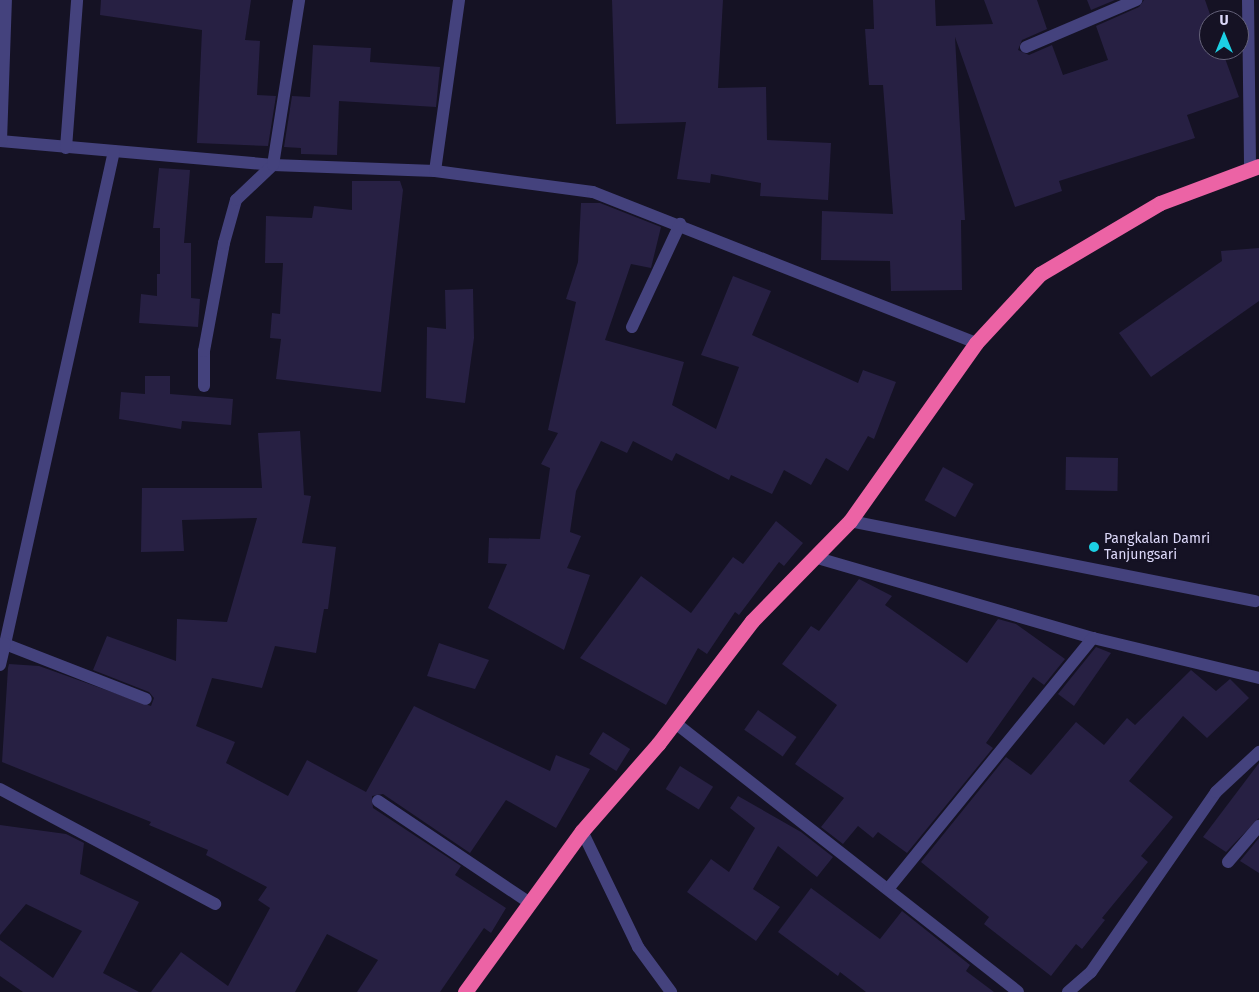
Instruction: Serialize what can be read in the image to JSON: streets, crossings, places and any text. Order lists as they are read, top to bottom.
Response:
{
  "places": ["Pangkalan Damri Tanjungsari"],
  "north": "top"
}
